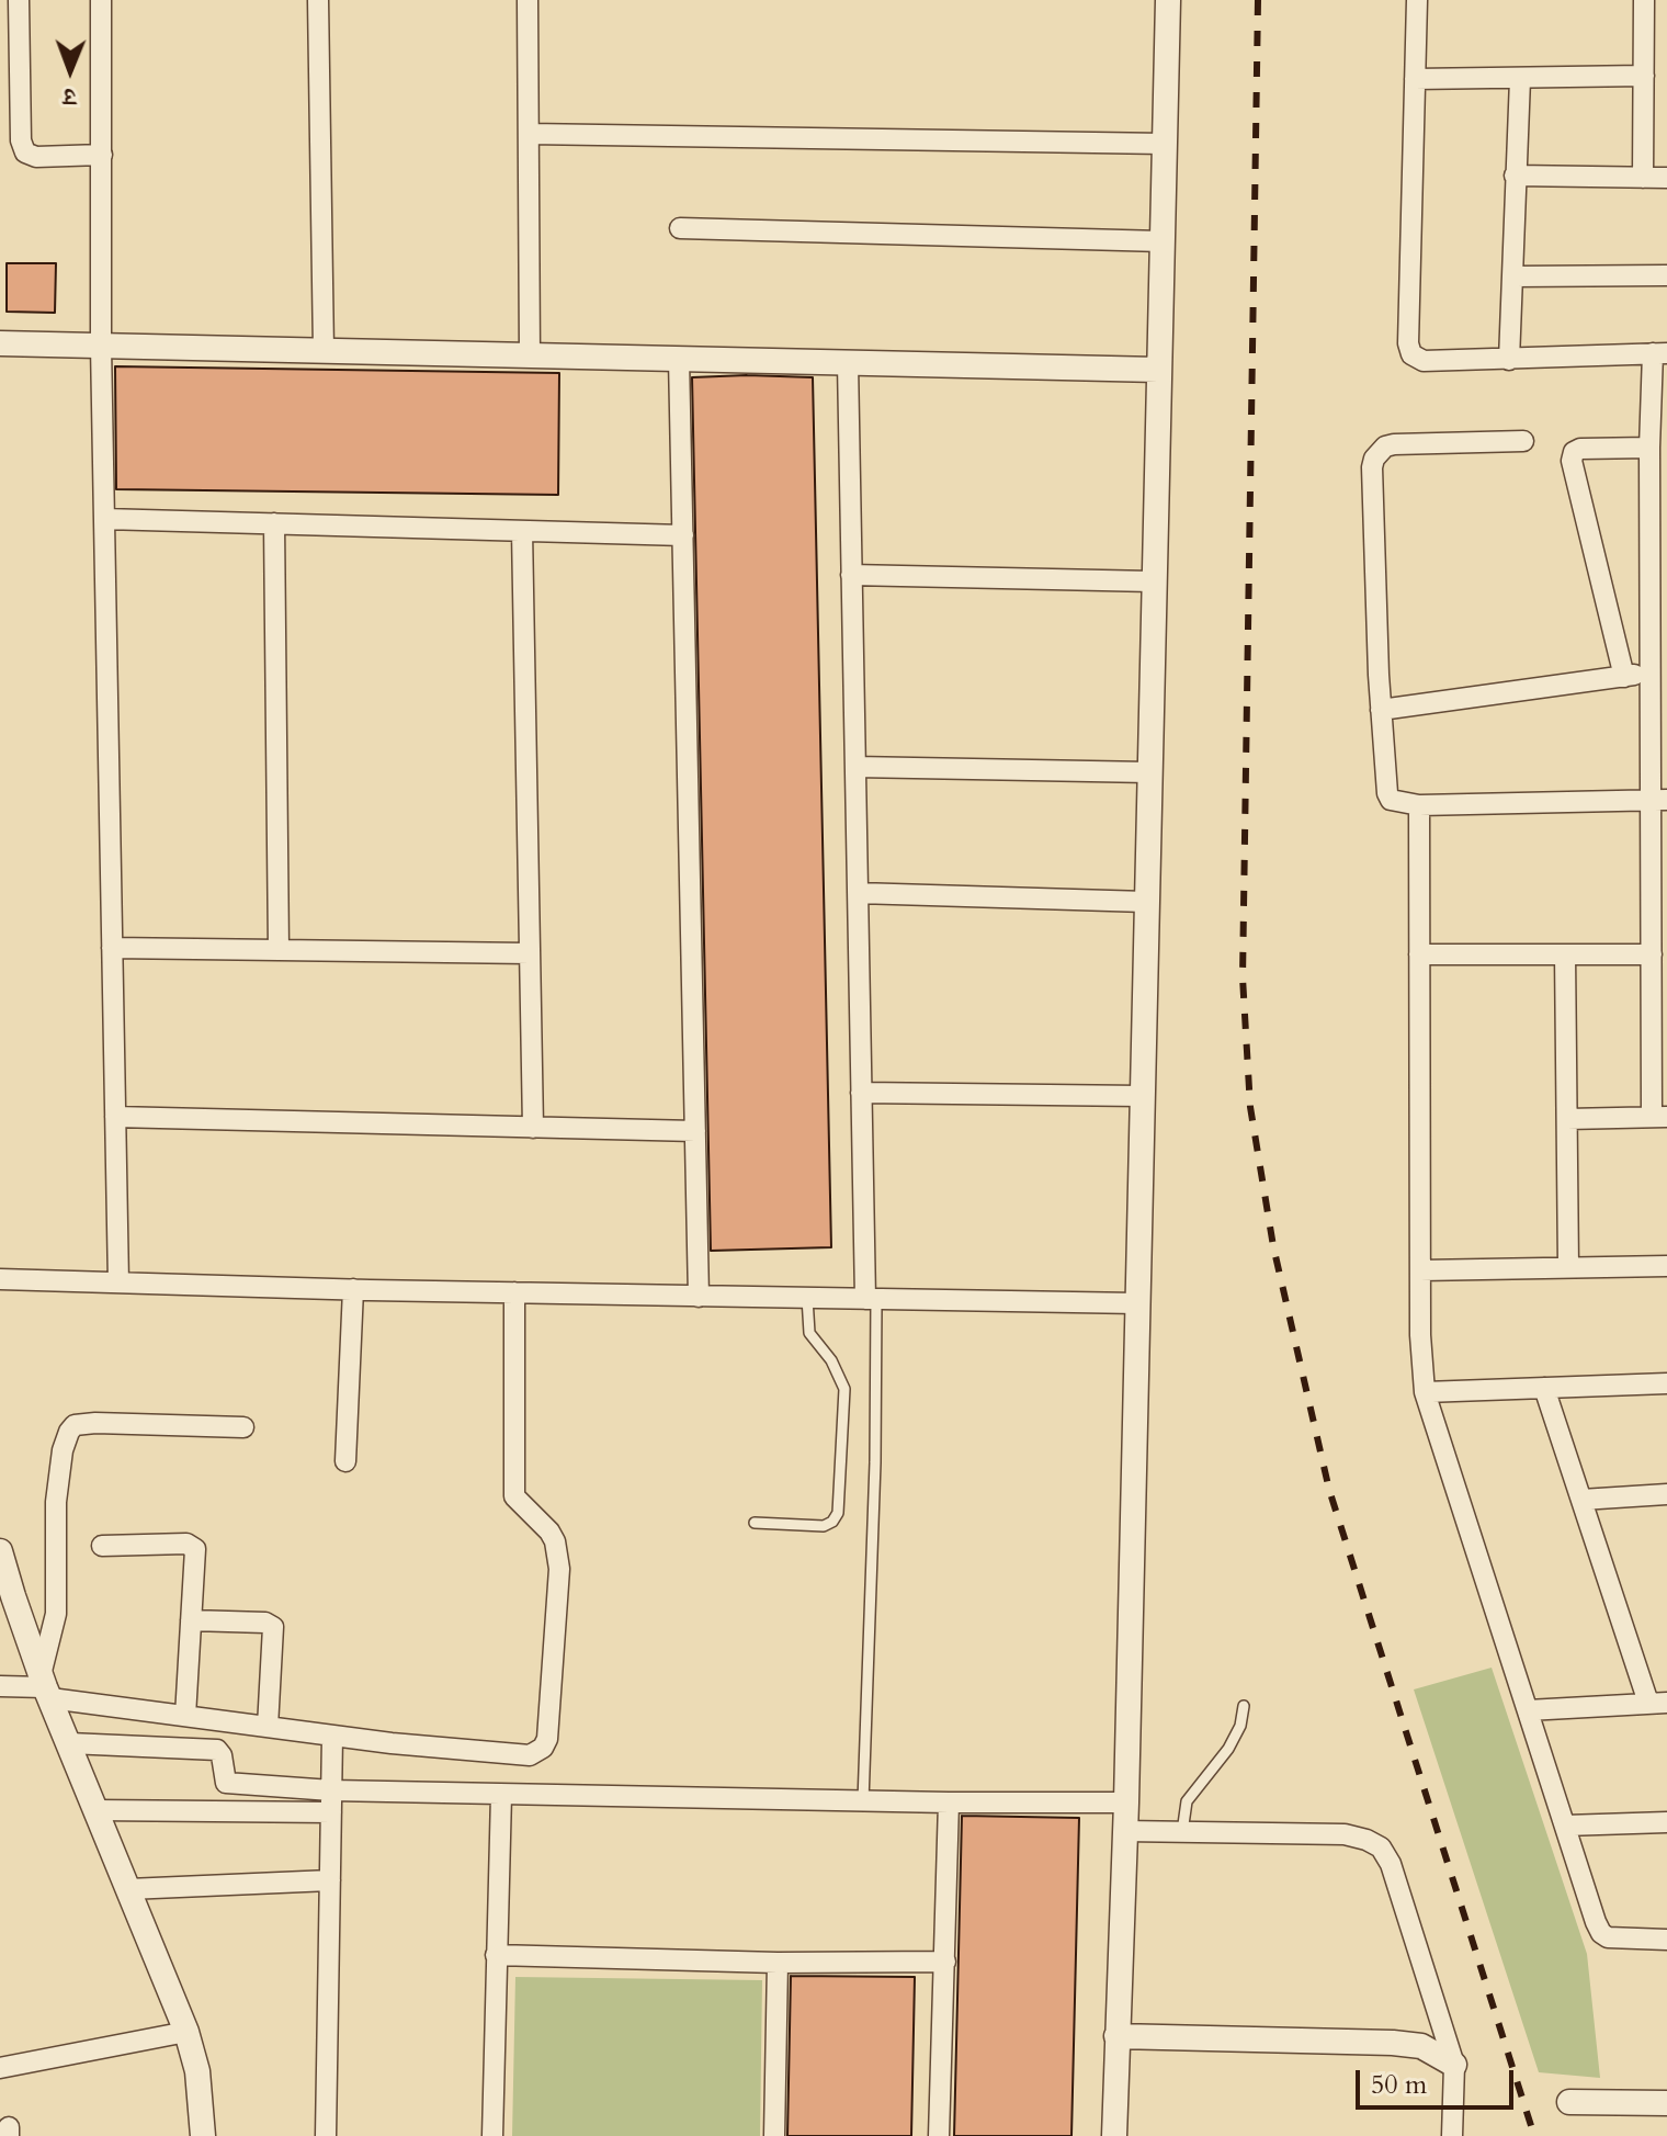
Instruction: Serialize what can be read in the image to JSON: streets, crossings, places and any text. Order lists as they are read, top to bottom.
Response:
{
  "scale_bar": "50 m",
  "north": "bottom"
}
